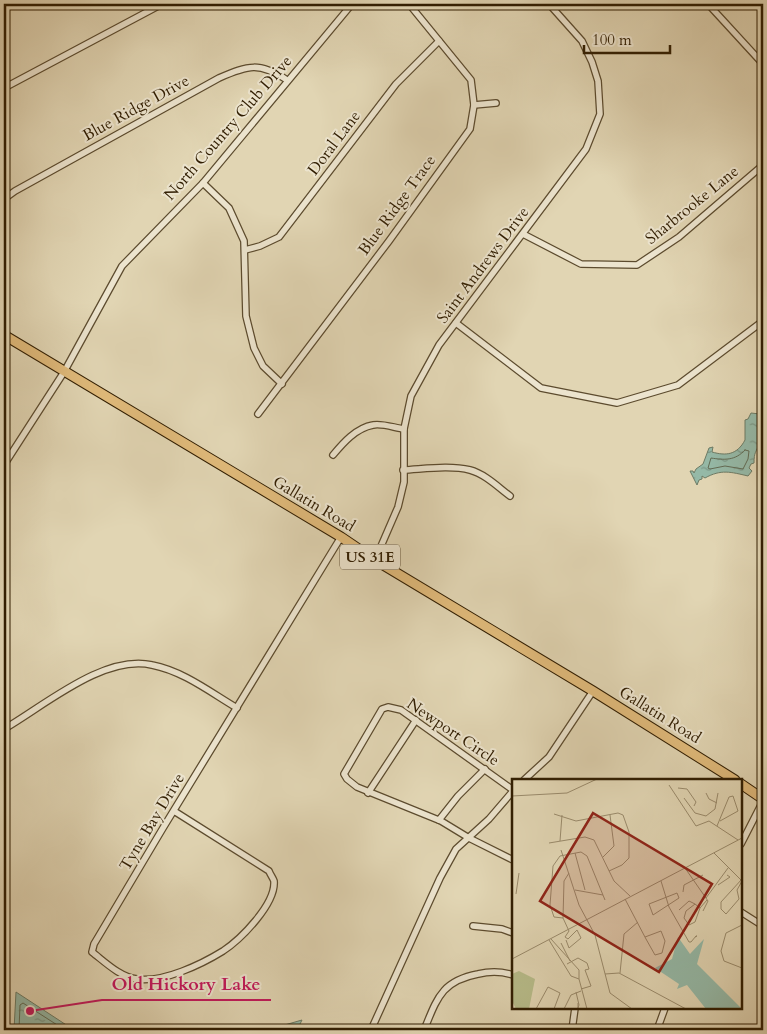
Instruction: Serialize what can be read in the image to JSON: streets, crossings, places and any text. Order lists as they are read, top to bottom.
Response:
{
  "streets": {
    "main road": ["Gallatin Road", "US 31E"],
    "street": [
      "Blue Ridge Drive",
      "North Country Club Drive",
      "Doral Lane",
      "Blue Ridge Trace",
      "Sharbrooke Lane",
      "Saint Andrews Drive",
      "Newport Circle",
      "Tyne Bay Drive"
    ]
  },
  "crossings": [
    ["Blue Ridge Drive", "North Country Club Drive"],
    ["North Country Club Drive", "Gallatin Road"],
    ["Doral Lane", "Blue Ridge Trace"],
    ["Sharbrooke Lane", "Saint Andrews Drive"],
    ["Saint Andrews Drive", "Gallatin Road"],
    ["Gallatin Road", "Tyne Bay Drive"]
  ],
  "places": ["Old Hickory Lake"],
  "scale_bar": "100 m"
}
